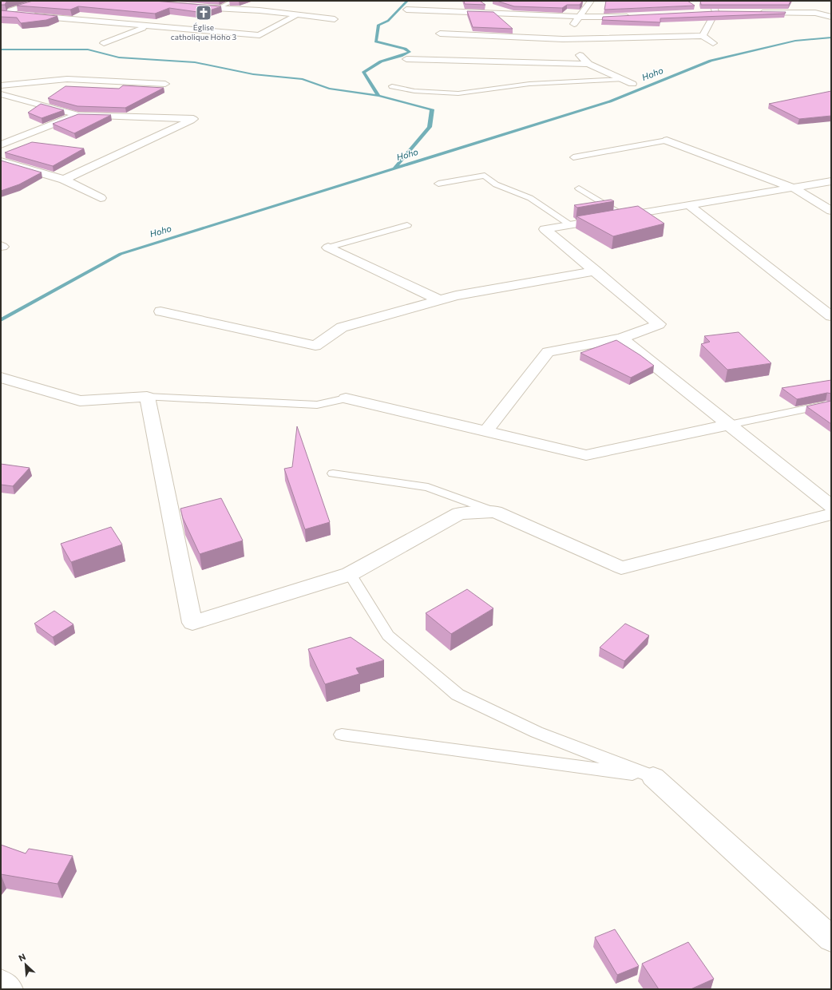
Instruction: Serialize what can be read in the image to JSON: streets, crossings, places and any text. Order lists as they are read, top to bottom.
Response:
{
  "water": ["Hoho"],
  "places": {
    "church": ["Église catholique Hoho 3"]
  },
  "north": "top left"
}
